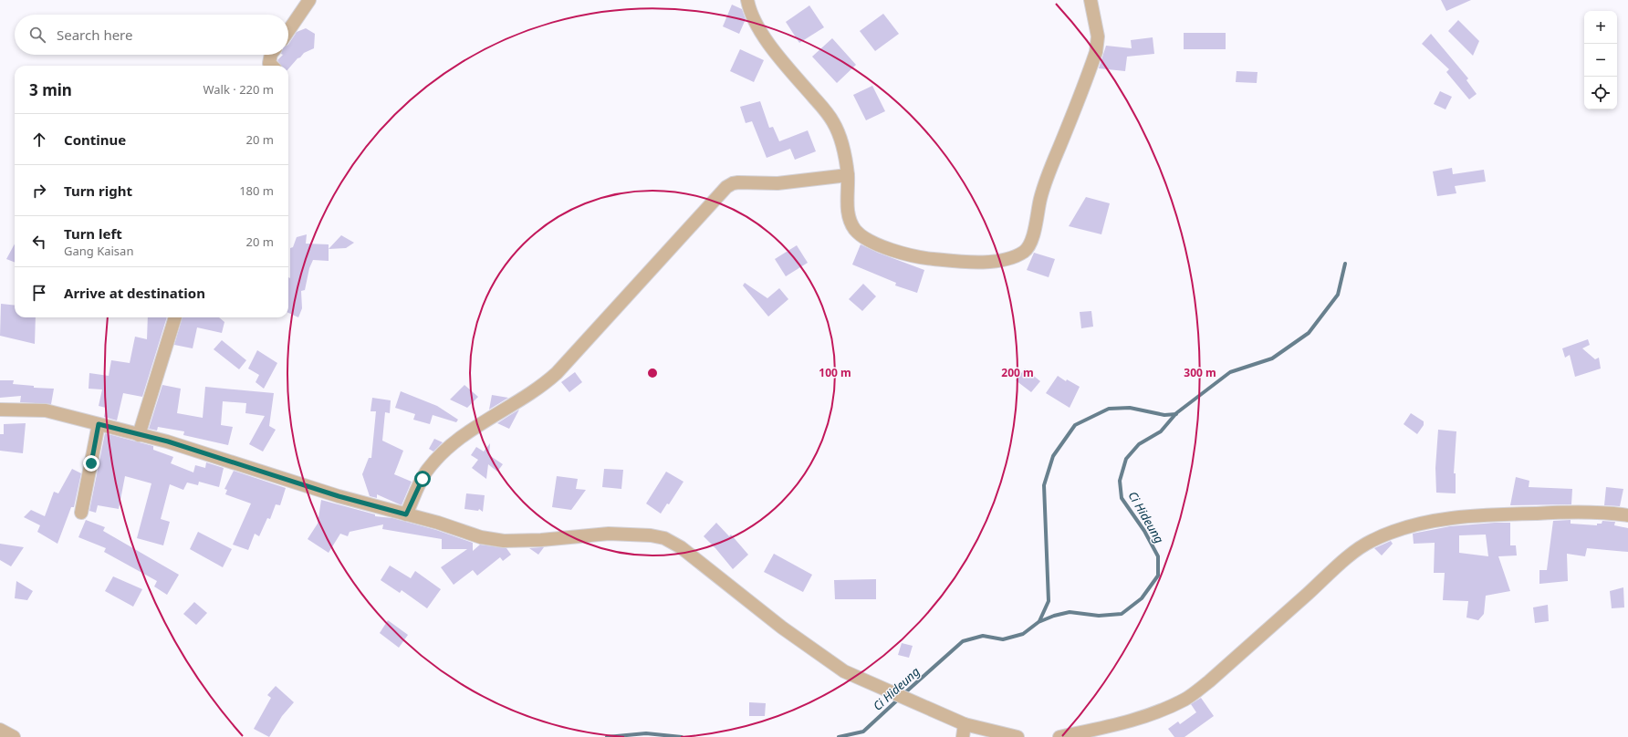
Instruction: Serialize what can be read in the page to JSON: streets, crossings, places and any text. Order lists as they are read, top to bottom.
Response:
{
  "water": ["Ci Hideung"],
  "page": {
    "map_buttons": ["+", "−"],
    "search": "Search here",
    "heading": ["3 min", "Walk · 220 m"],
    "list": [
      ["Continue", "20 m"],
      ["Turn right", "180 m"],
      ["Turn left", "Gang Kaisan", "20 m"],
      "Arrive at destination"
    ]
  },
  "rings": ["100 m", "200 m", "300 m"]
}
